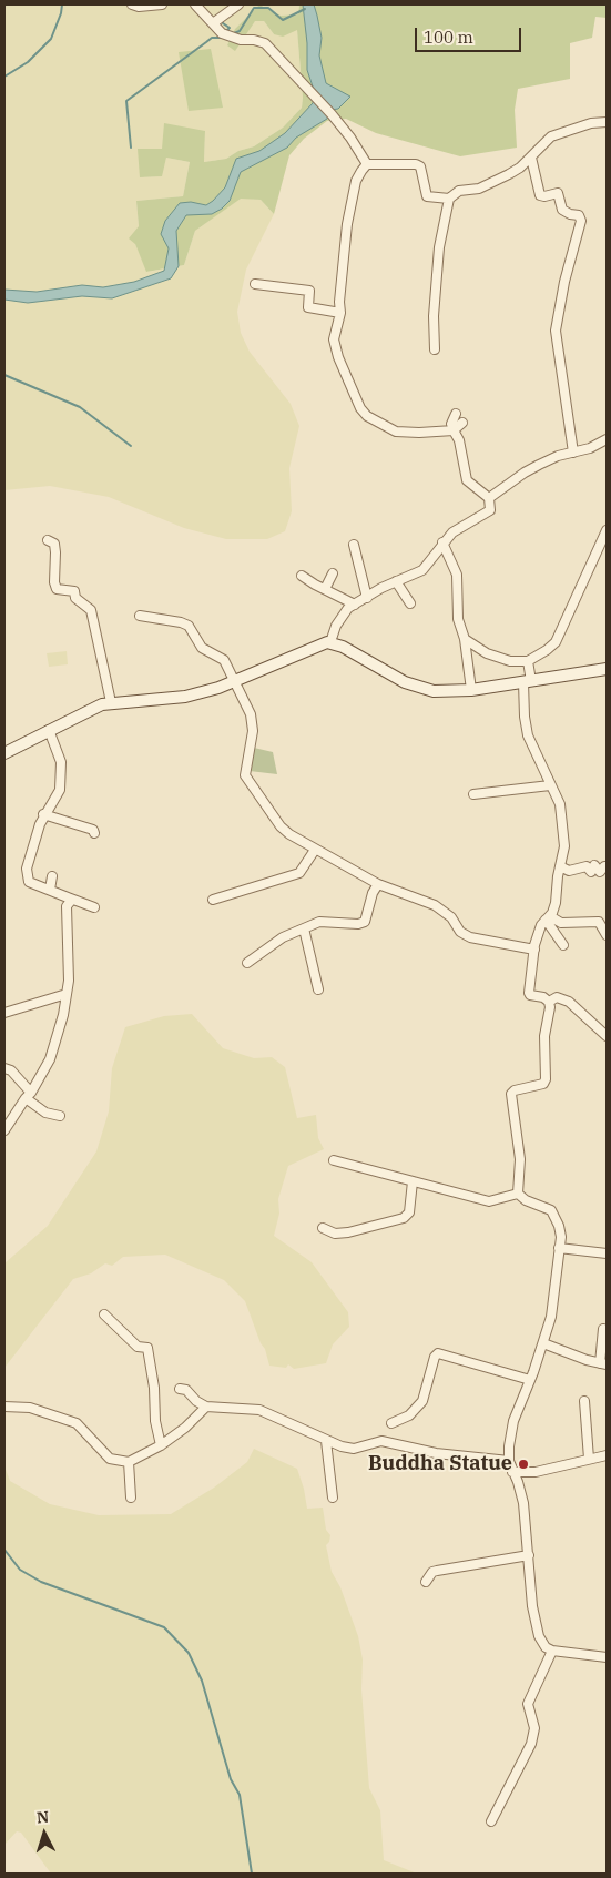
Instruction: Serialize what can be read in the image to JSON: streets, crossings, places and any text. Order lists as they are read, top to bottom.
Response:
{
  "places": ["Buddha Statue"],
  "scale_bar": "100 m",
  "north": "top"
}
